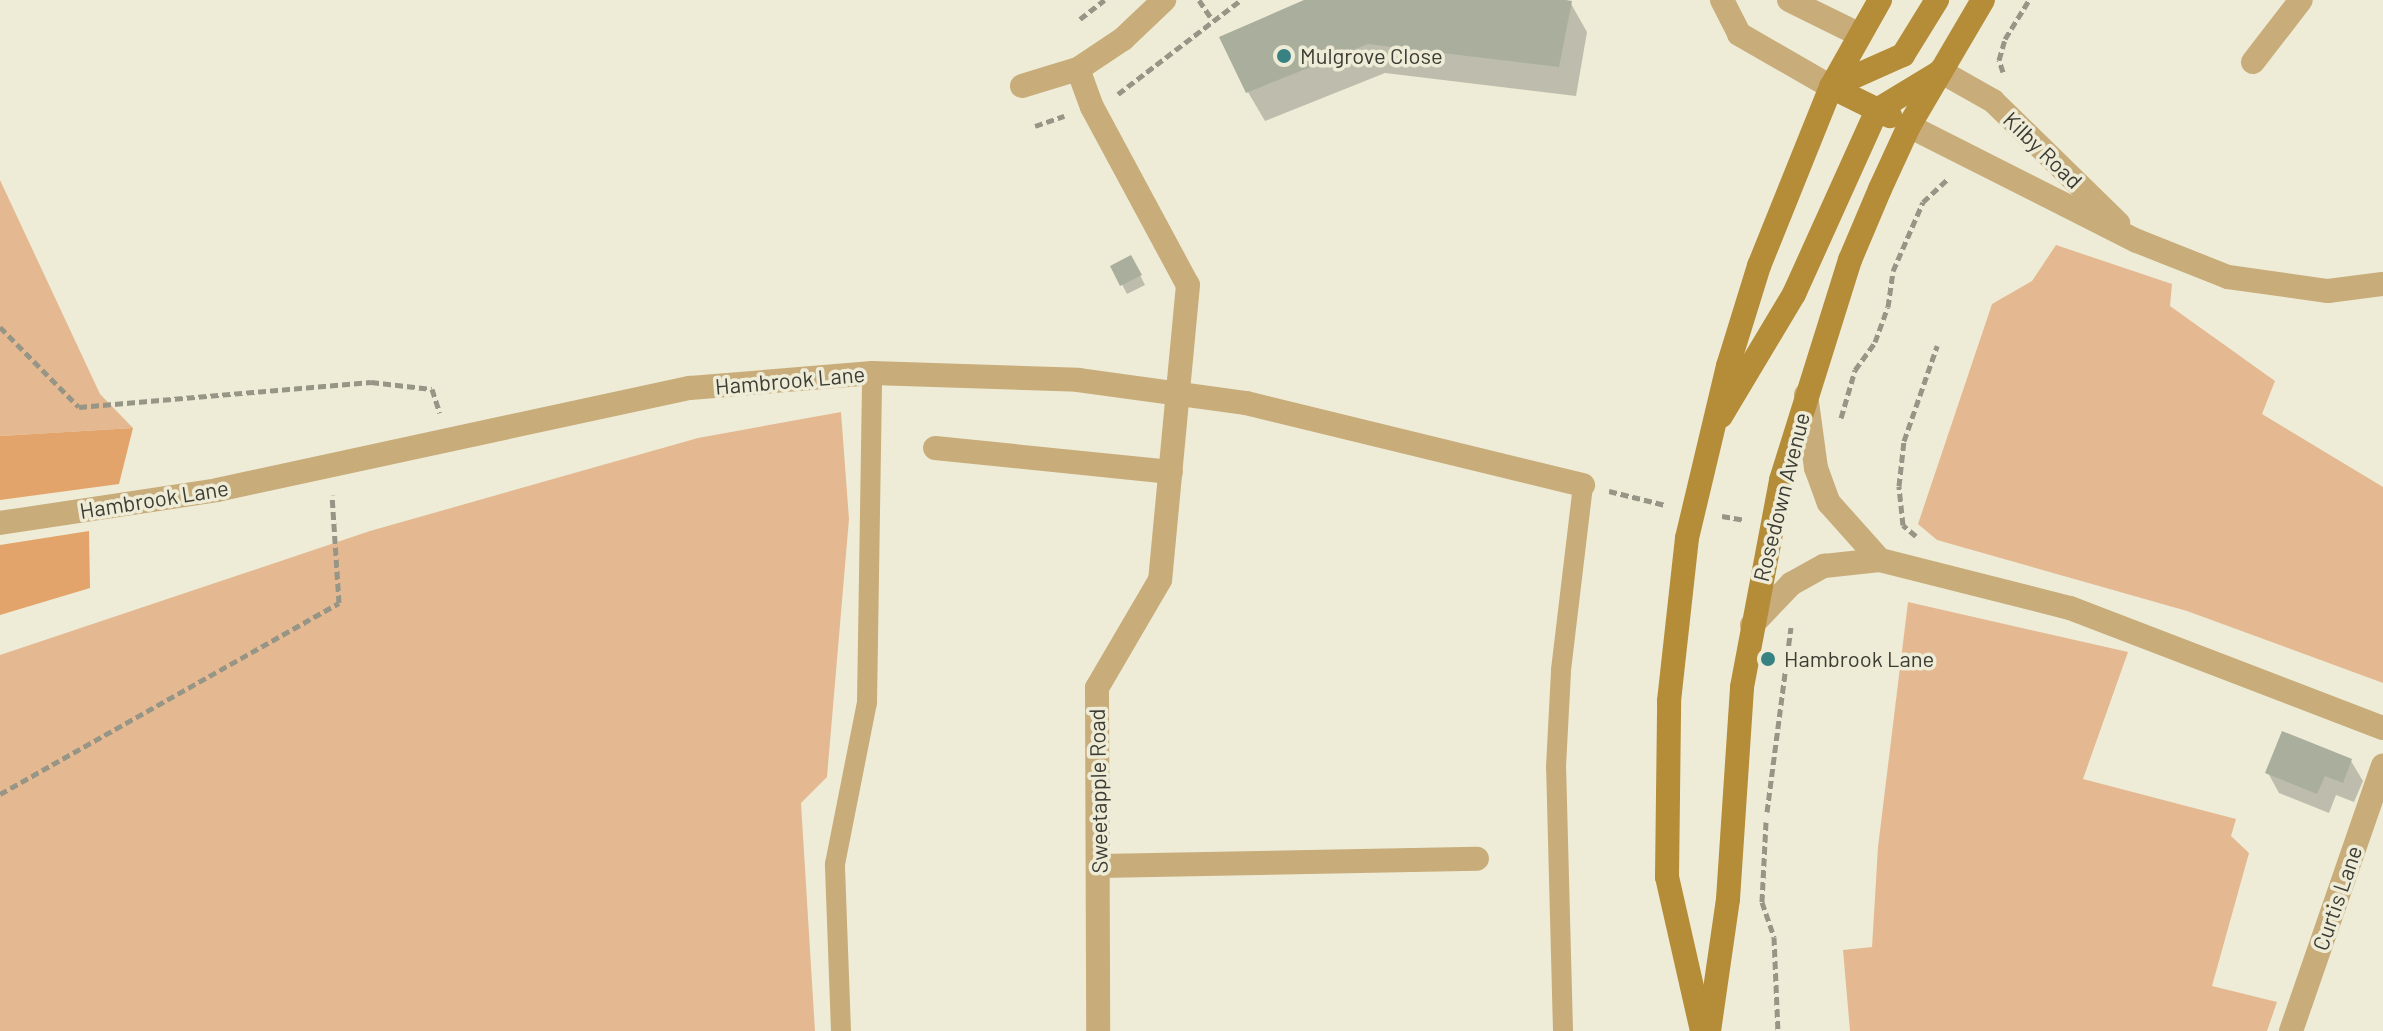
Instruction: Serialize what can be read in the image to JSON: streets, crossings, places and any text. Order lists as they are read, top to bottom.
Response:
{
  "streets": {
    "street": [
      "Kilby Road",
      "Hambrook Lane",
      "Rosedown Avenue",
      "Sweetapple Road",
      "Curtis Lane"
    ]
  },
  "crossings": [
    ["Kilby Road", "Rosedown Avenue"],
    ["Hambrook Lane", "Sweetapple Road"]
  ],
  "places": ["Mulgrove Close", "Hambrook Lane"]
}
